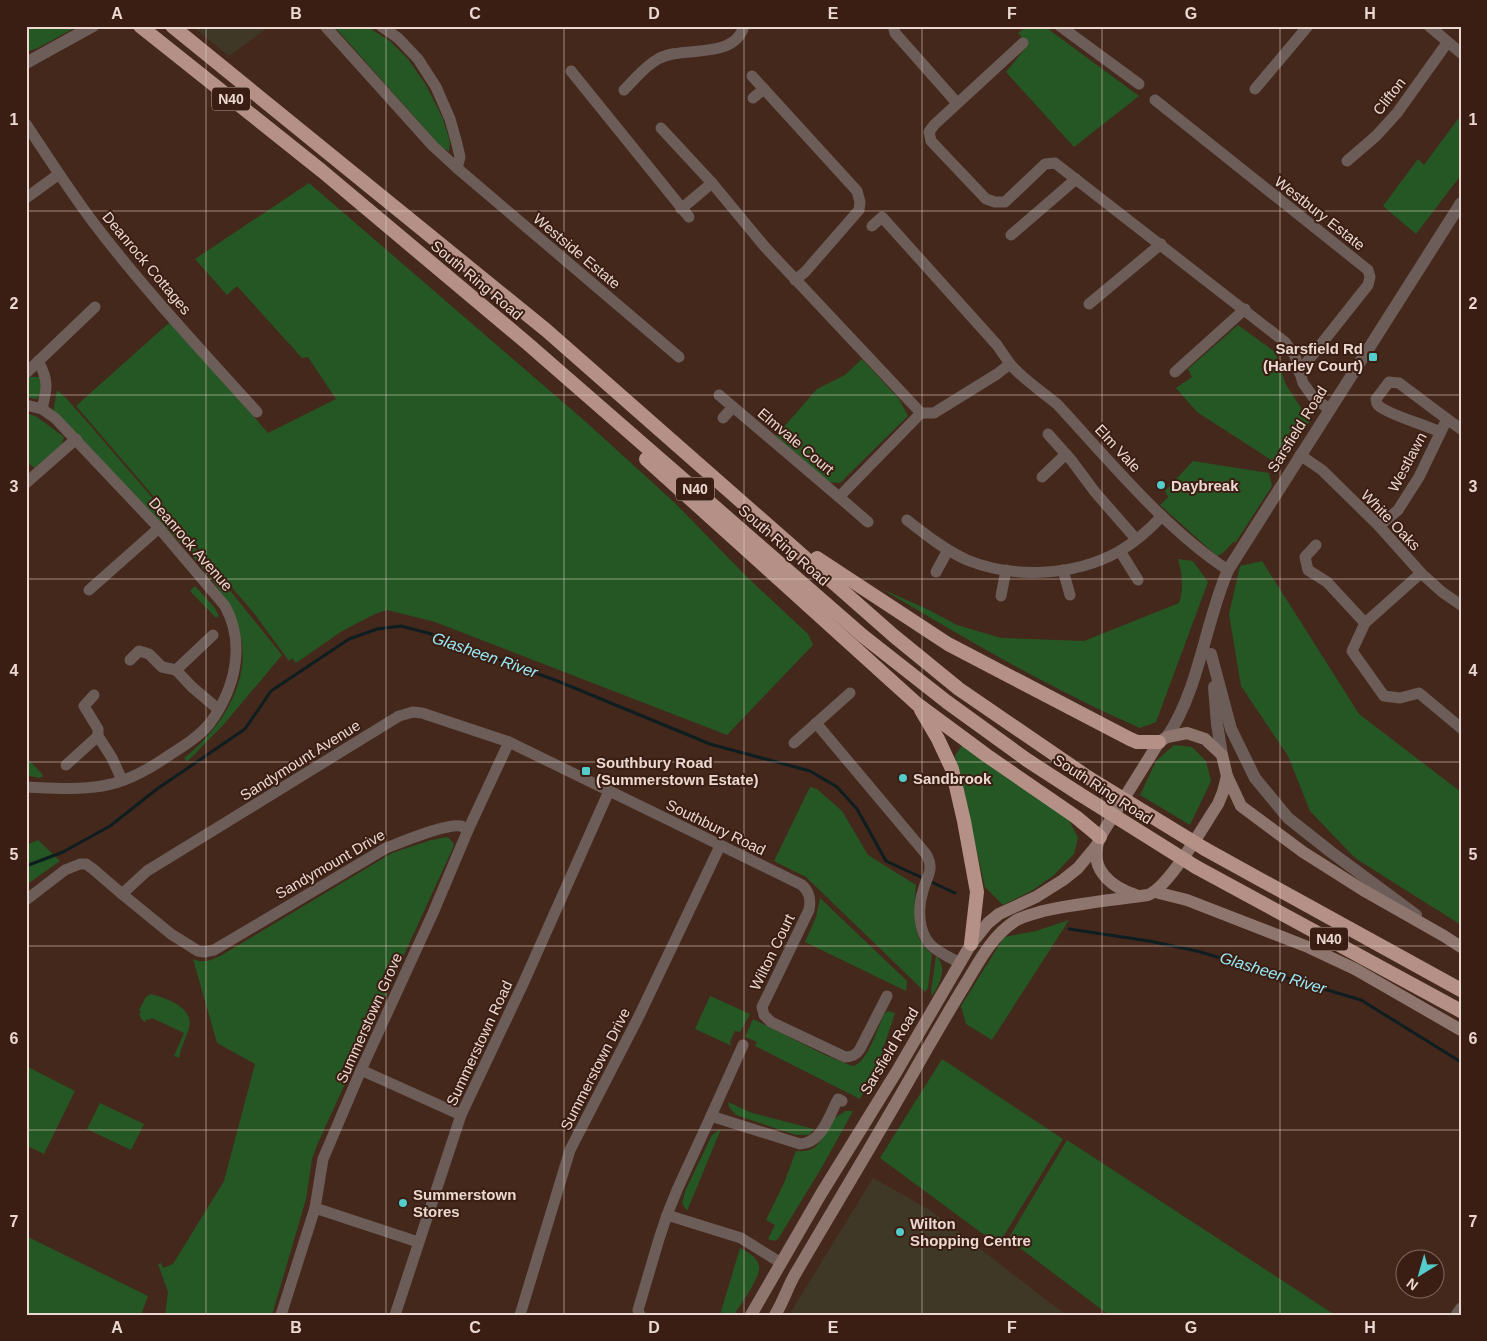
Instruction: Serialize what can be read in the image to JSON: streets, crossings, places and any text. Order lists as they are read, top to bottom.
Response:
{
  "streets": {
    "highway": ["N40", "South Ring Road"],
    "main road": ["Sarsfield Road"],
    "street": [
      "Clifton",
      "Westbury Estate",
      "Westside Estate",
      "Deanrock Cottages",
      "Elmvale Court",
      "Elm Vale",
      "Westlawn",
      "White Oaks",
      "Deanrock Avenue",
      "Sandymount Avenue",
      "Southbury Road",
      "Sandymount Drive",
      "Wilton Court",
      "Summerstown Grove",
      "Summerstown Road",
      "Summerstown Drive"
    ]
  },
  "crossings": [
    ["Sarsfield Road", "Elm Vale"],
    ["Sarsfield Road", "White Oaks"],
    ["Westlawn", "White Oaks"],
    ["Sandymount Avenue", "Southbury Road"],
    ["Sandymount Avenue", "Sandymount Drive"],
    ["Sandymount Avenue", "Summerstown Grove"],
    ["Southbury Road", "Wilton Court"],
    ["Southbury Road", "Summerstown Grove"],
    ["Southbury Road", "Summerstown Road"],
    ["Southbury Road", "Summerstown Drive"],
    ["Sandymount Drive", "Summerstown Grove"]
  ],
  "water": ["Glasheen River"],
  "places": {
    "transit": ["Sarsfield Rd (Harley Court)", "Southbury Road (Summerstown Estate)"],
    "other": [
      "Daybreak",
      "Sandbrook",
      "Summerstown Stores",
      "Wilton Shopping Centre"
    ]
  },
  "north": "bottom left",
  "grid": {
    "columns": [
      "A",
      "B",
      "C",
      "D",
      "E",
      "F",
      "G",
      "H"
    ],
    "rows": [
      "1",
      "2",
      "3",
      "4",
      "5",
      "6",
      "7"
    ]
  }
}
